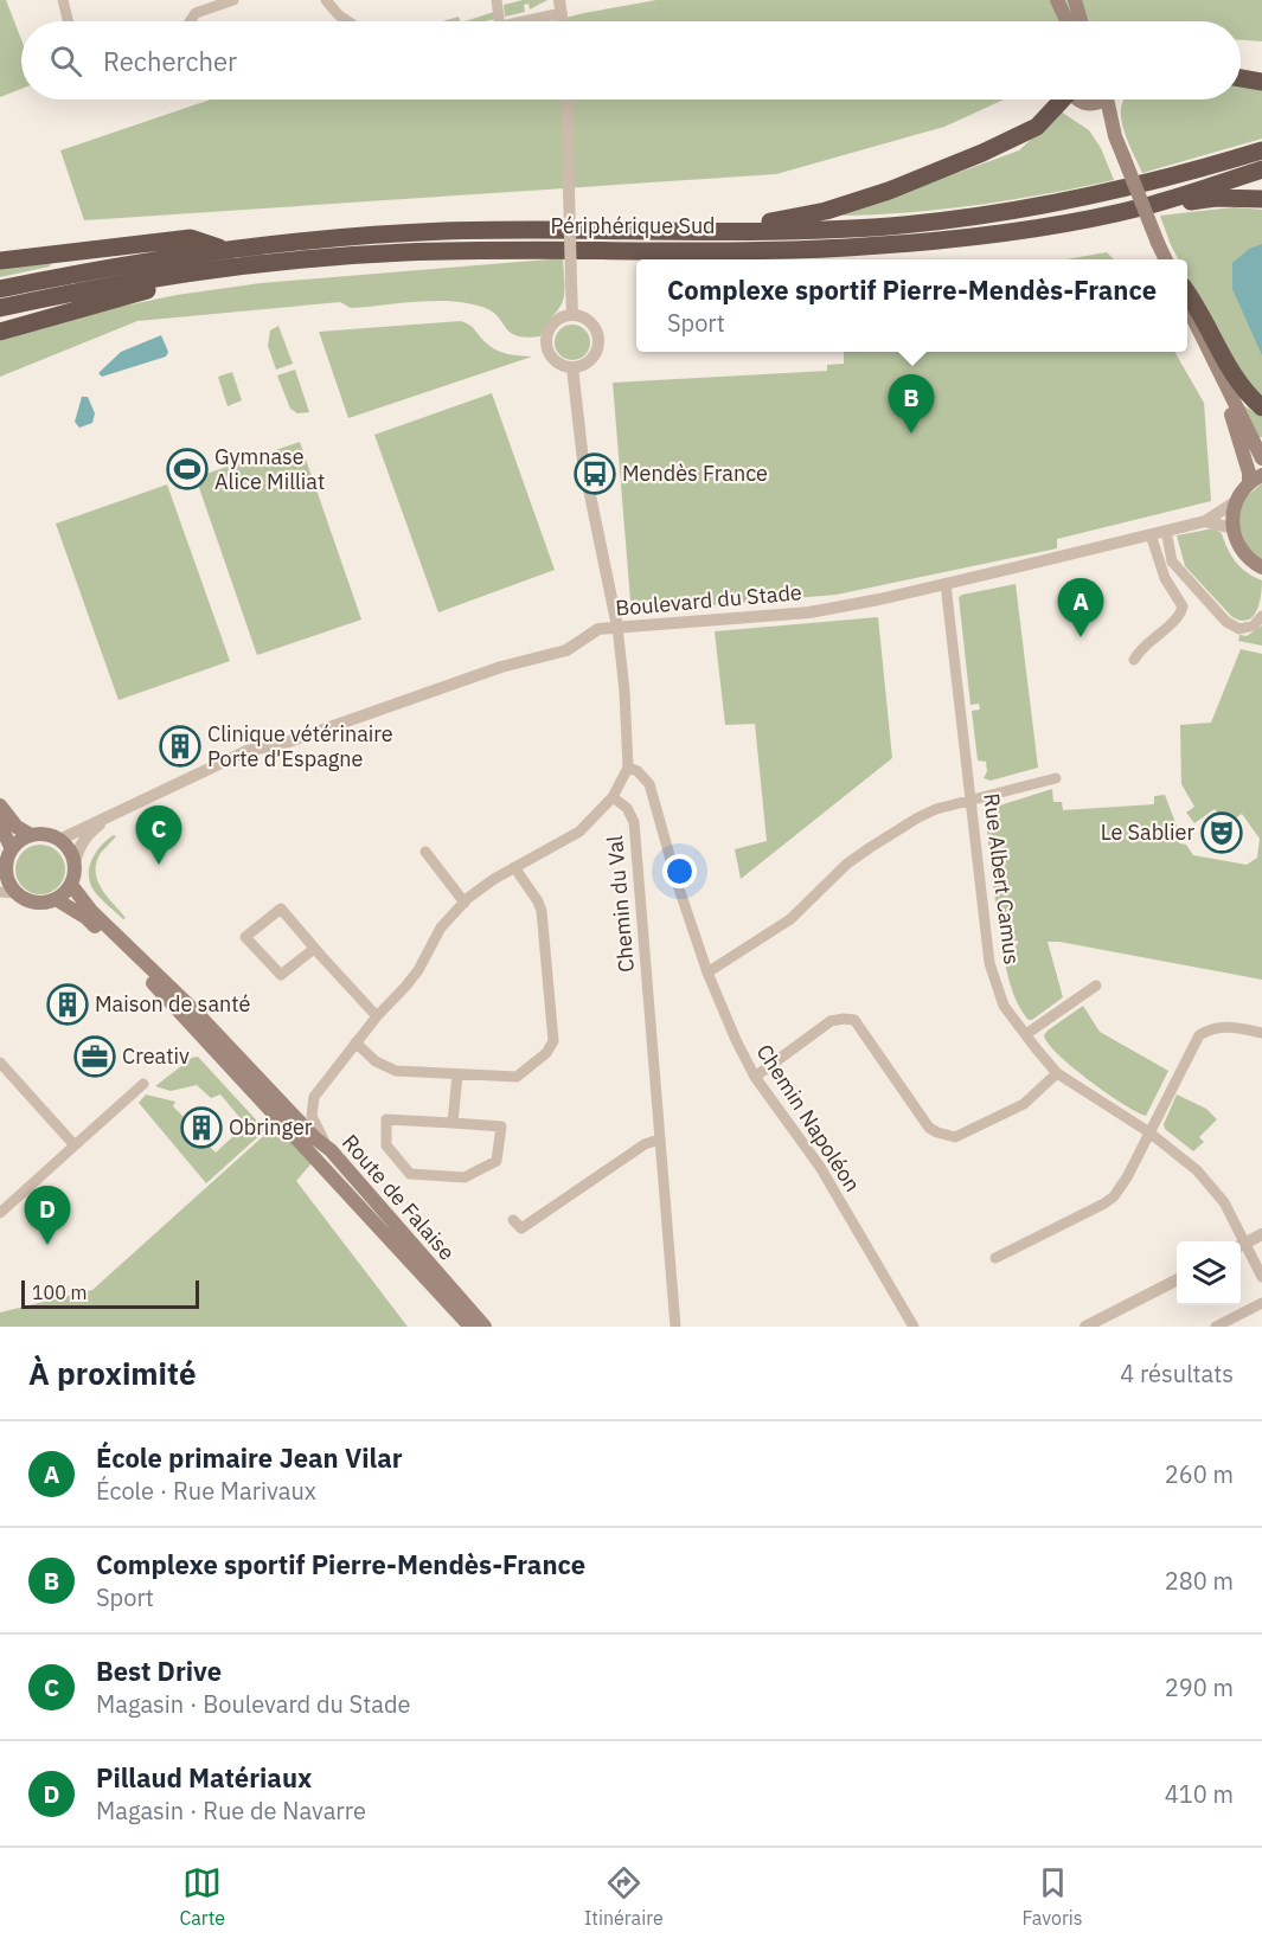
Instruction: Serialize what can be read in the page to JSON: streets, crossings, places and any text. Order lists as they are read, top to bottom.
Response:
{
  "streets": {
    "highway": ["Périphérique Sud"],
    "main road": ["Route de Falaise"],
    "street": [
      "Boulevard du Stade",
      "Rue Albert Camus",
      "Chemin du Val",
      "Chemin Napoléon"
    ]
  },
  "crossings": [
    ["Boulevard du Stade", "Rue Albert Camus"],
    ["Boulevard du Stade", "Route de Falaise"]
  ],
  "places": {
    "sports": ["Gymnase Alice Milliat"],
    "bus stop": ["Mendès France"],
    "building": ["Clinique vétérinaire Porte d'Espagne", "Maison de santé", "Obringer"],
    "theatre": ["Le Sablier"],
    "office": ["Creativ"]
  },
  "scale_bar": "100 m",
  "page": {
    "search": "Rechercher",
    "popup": ["Complexe sportif Pierre-Mendès-France", "Sport"],
    "pins": [
      "B",
      "A",
      "C",
      "D"
    ],
    "scale": "100 m",
    "heading": ["À proximité", "4 résultats"],
    "list": [
      {
        "mark": "A",
        "name": "École primaire Jean Vilar",
        "note": "École · Rue Marivaux",
        "value": "260 m"
      },
      {
        "mark": "B",
        "name": "Complexe sportif Pierre-Mendès-France",
        "note": "Sport",
        "value": "280 m"
      },
      {
        "mark": "C",
        "name": "Best Drive",
        "note": "Magasin · Boulevard du Stade",
        "value": "290 m"
      },
      {
        "mark": "D",
        "name": "Pillaud Matériaux",
        "note": "Magasin · Rue de Navarre",
        "value": "410 m"
      }
    ],
    "nav": ["Carte", "Itinéraire", "Favoris"]
  }
}
